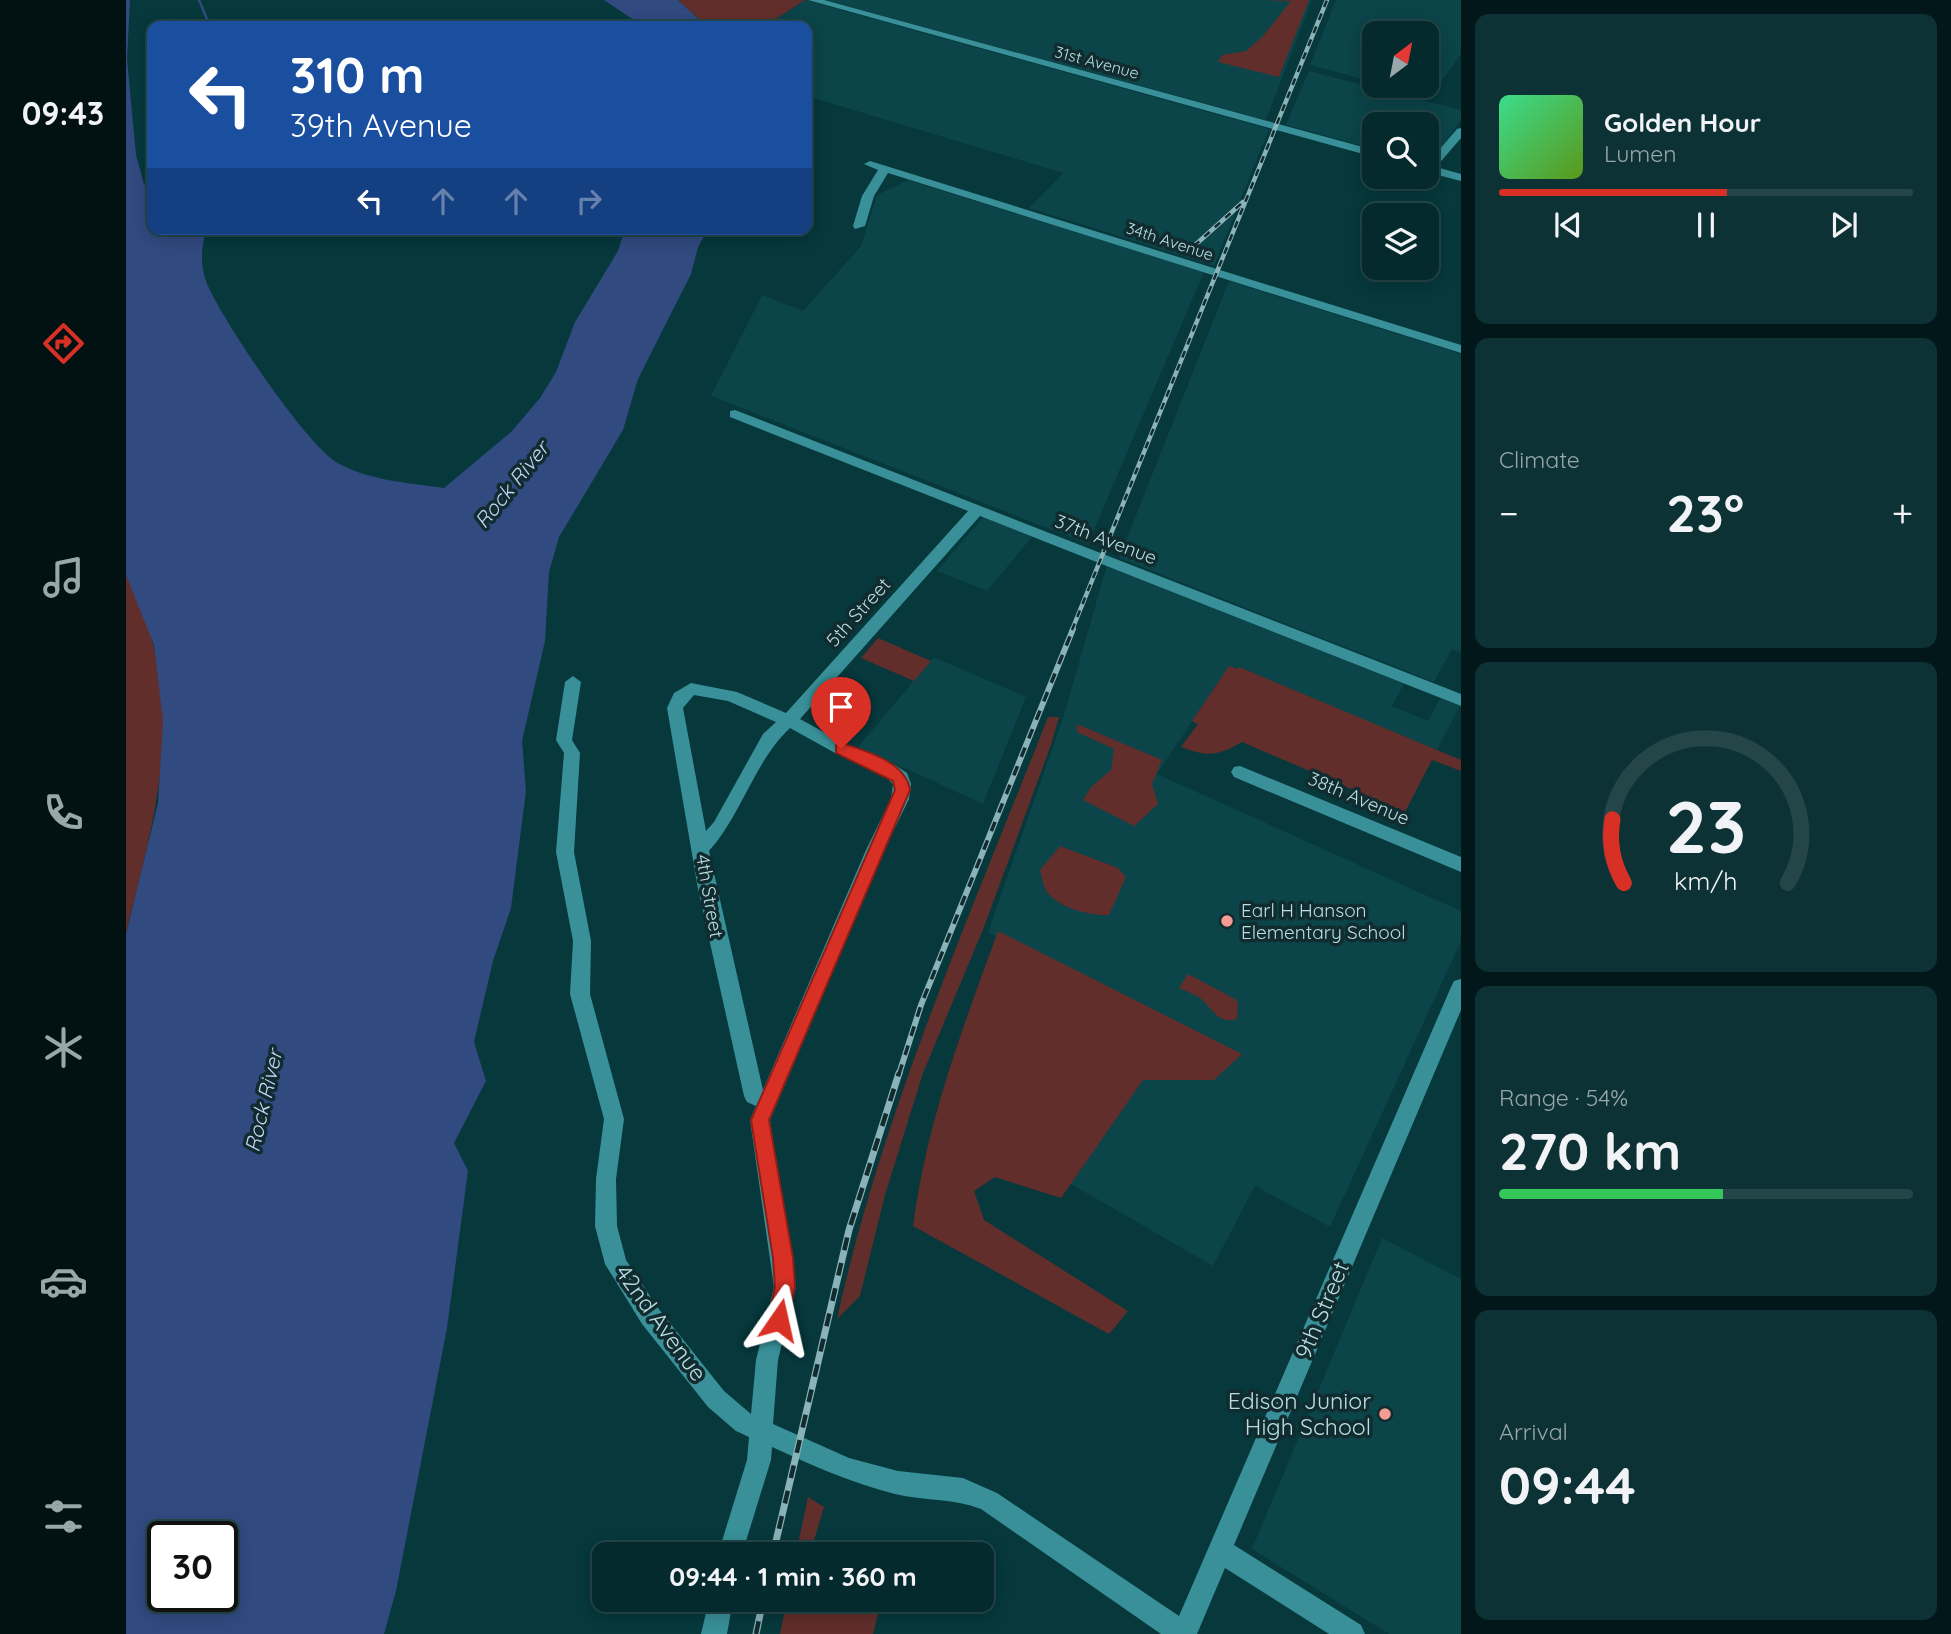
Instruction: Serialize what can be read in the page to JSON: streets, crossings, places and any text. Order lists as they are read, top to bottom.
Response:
{
  "streets": {
    "street": [
      "31st Avenue",
      "34th Avenue",
      "37th Avenue",
      "5th Street",
      "38th Avenue",
      "4th Street",
      "9th Street",
      "42nd Avenue"
    ]
  },
  "crossings": [
    ["37th Avenue", "5th Street"],
    ["5th Street", "4th Street"],
    ["9th Street", "42nd Avenue"]
  ],
  "water": ["Rock River"],
  "places": ["Earl H Hanson Elementary School", "Edison Junior High School"],
  "north": "top right",
  "page": {
    "tabs": "09:43",
    "turn": ["310 m", "39th Avenue"],
    "song": ["Golden Hour", "Lumen"],
    "tile": [
      "Climate",
      ["Range · 54%", "270 km"],
      ["Arrival", "09:44"]
    ],
    "heat": ["−", "23°", "+"],
    "limit": "30",
    "trip": "09:44 · 1 min · 360 m",
    "gauge": ["23", "km/h"]
  }
}
